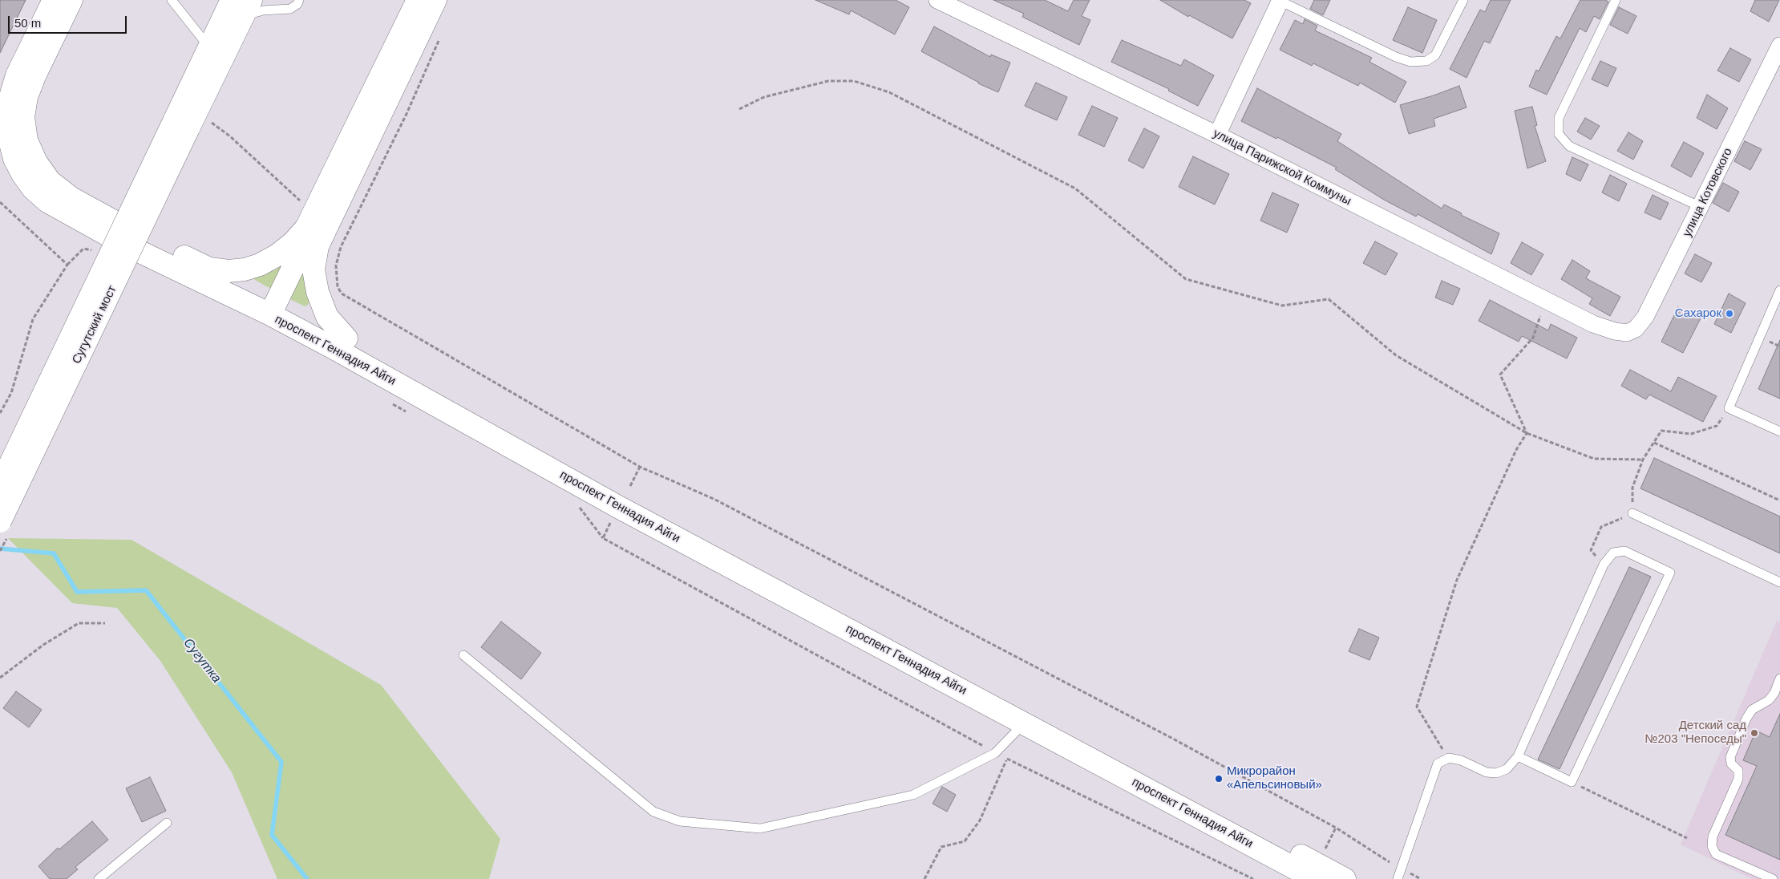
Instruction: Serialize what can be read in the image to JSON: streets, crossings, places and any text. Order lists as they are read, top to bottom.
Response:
{
  "streets": {
    "main road": ["Сугутский мост", "проспект Геннадия Айги"],
    "street": ["улица Парижской Коммуны", "улица Котовского"]
  },
  "crossings": [
    ["улица Парижской Коммуны", "улица Котовского"]
  ],
  "water": ["Сугутка"],
  "places": ["Сахарок", "Детский сад №203 \"Непоседы\"", "Микрорайон «Апельсиновый»"],
  "scale_bar": "50 m"
}
